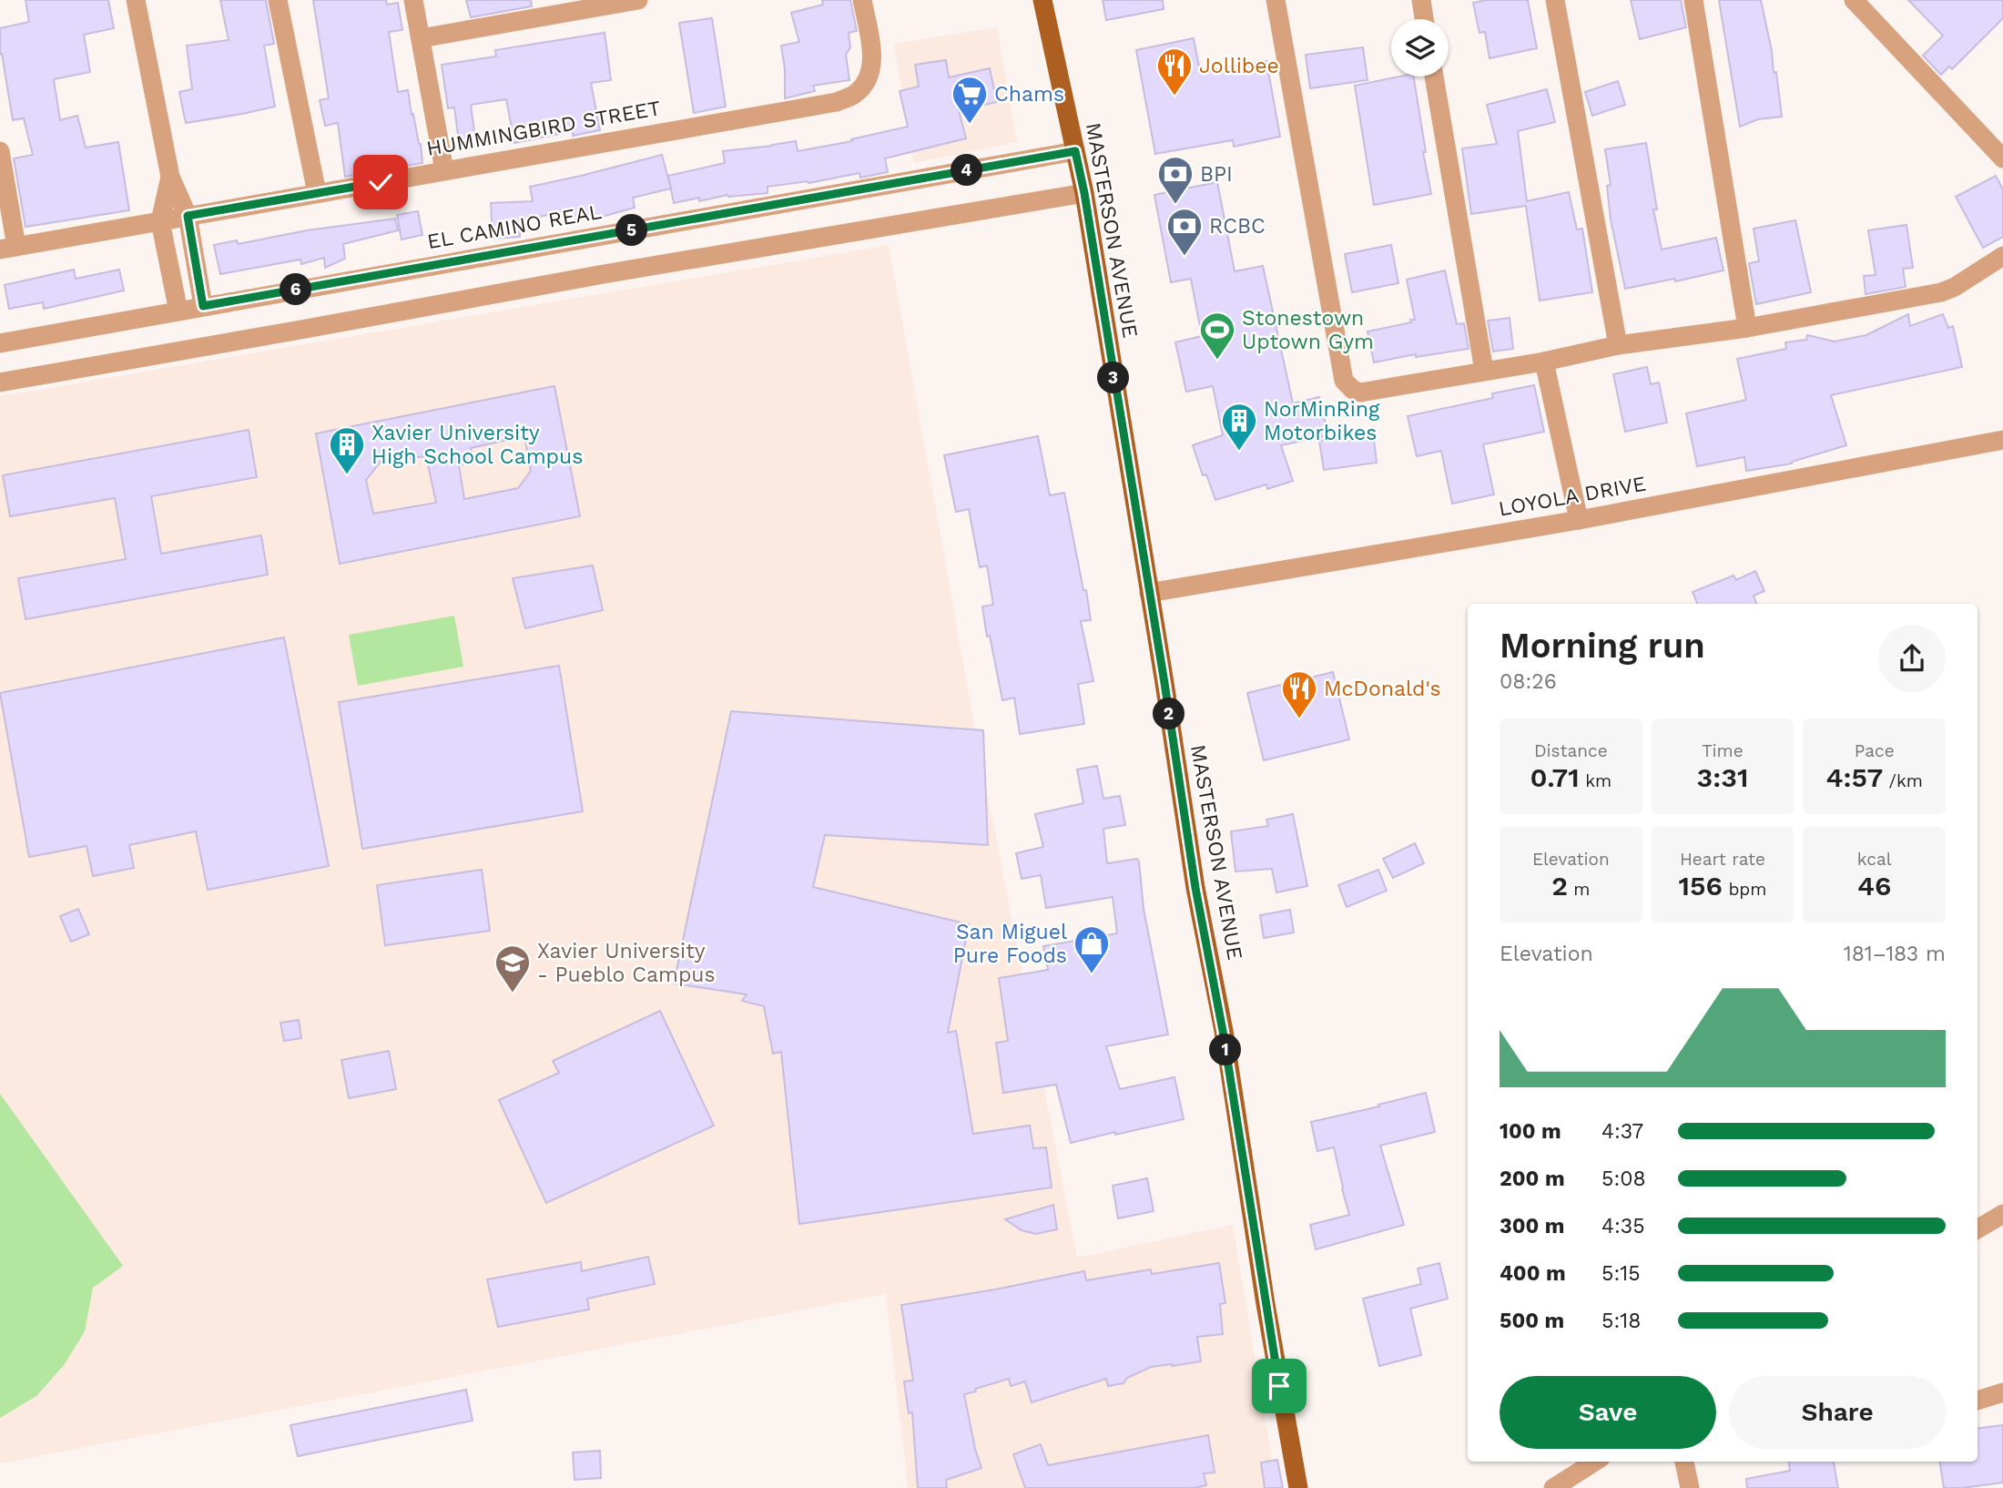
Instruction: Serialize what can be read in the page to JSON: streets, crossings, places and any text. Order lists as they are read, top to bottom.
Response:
{
  "streets": {
    "main road": ["MASTERSON AVENUE"],
    "street": ["HUMMINGBIRD STREET", "EL CAMINO REAL", "LOYOLA DRIVE"]
  },
  "crossings": [
    ["EL CAMINO REAL", "MASTERSON AVENUE"],
    ["MASTERSON AVENUE", "LOYOLA DRIVE"]
  ],
  "places": {
    "restaurant": ["Jollibee", "McDonald's"],
    "supermarket": ["Chams"],
    "bank": ["BPI", "RCBC"],
    "sports": ["Stonestown Uptown Gym"],
    "building": ["NorMinRing Motorbikes", "Xavier University High School Campus"],
    "shop": ["San Miguel Pure Foods"],
    "school or university": ["Xavier University - Pueblo Campus"]
  },
  "page": {
    "pins": [
      "4",
      "5",
      "6",
      "3",
      "2",
      "1"
    ],
    "heading": ["Morning run", "08:26"],
    "stats": [
      ["Distance", "0.71 km"],
      ["Time", "3:31"],
      ["Pace", "4:57 /km"],
      ["Elevation", "2 m"],
      ["Heart rate", "156 bpm"],
      ["kcal", "46"]
    ],
    "chart": ["Elevation", "181–183 m"],
    "list": [
      {
        "name": "100 m",
        "note": "4:37"
      },
      {
        "name": "200 m",
        "note": "5:08"
      },
      {
        "name": "300 m",
        "note": "4:35"
      },
      {
        "name": "400 m",
        "note": "5:15"
      },
      {
        "name": "500 m",
        "note": "5:18"
      }
    ],
    "buttons": ["Save", "Share"]
  }
}
